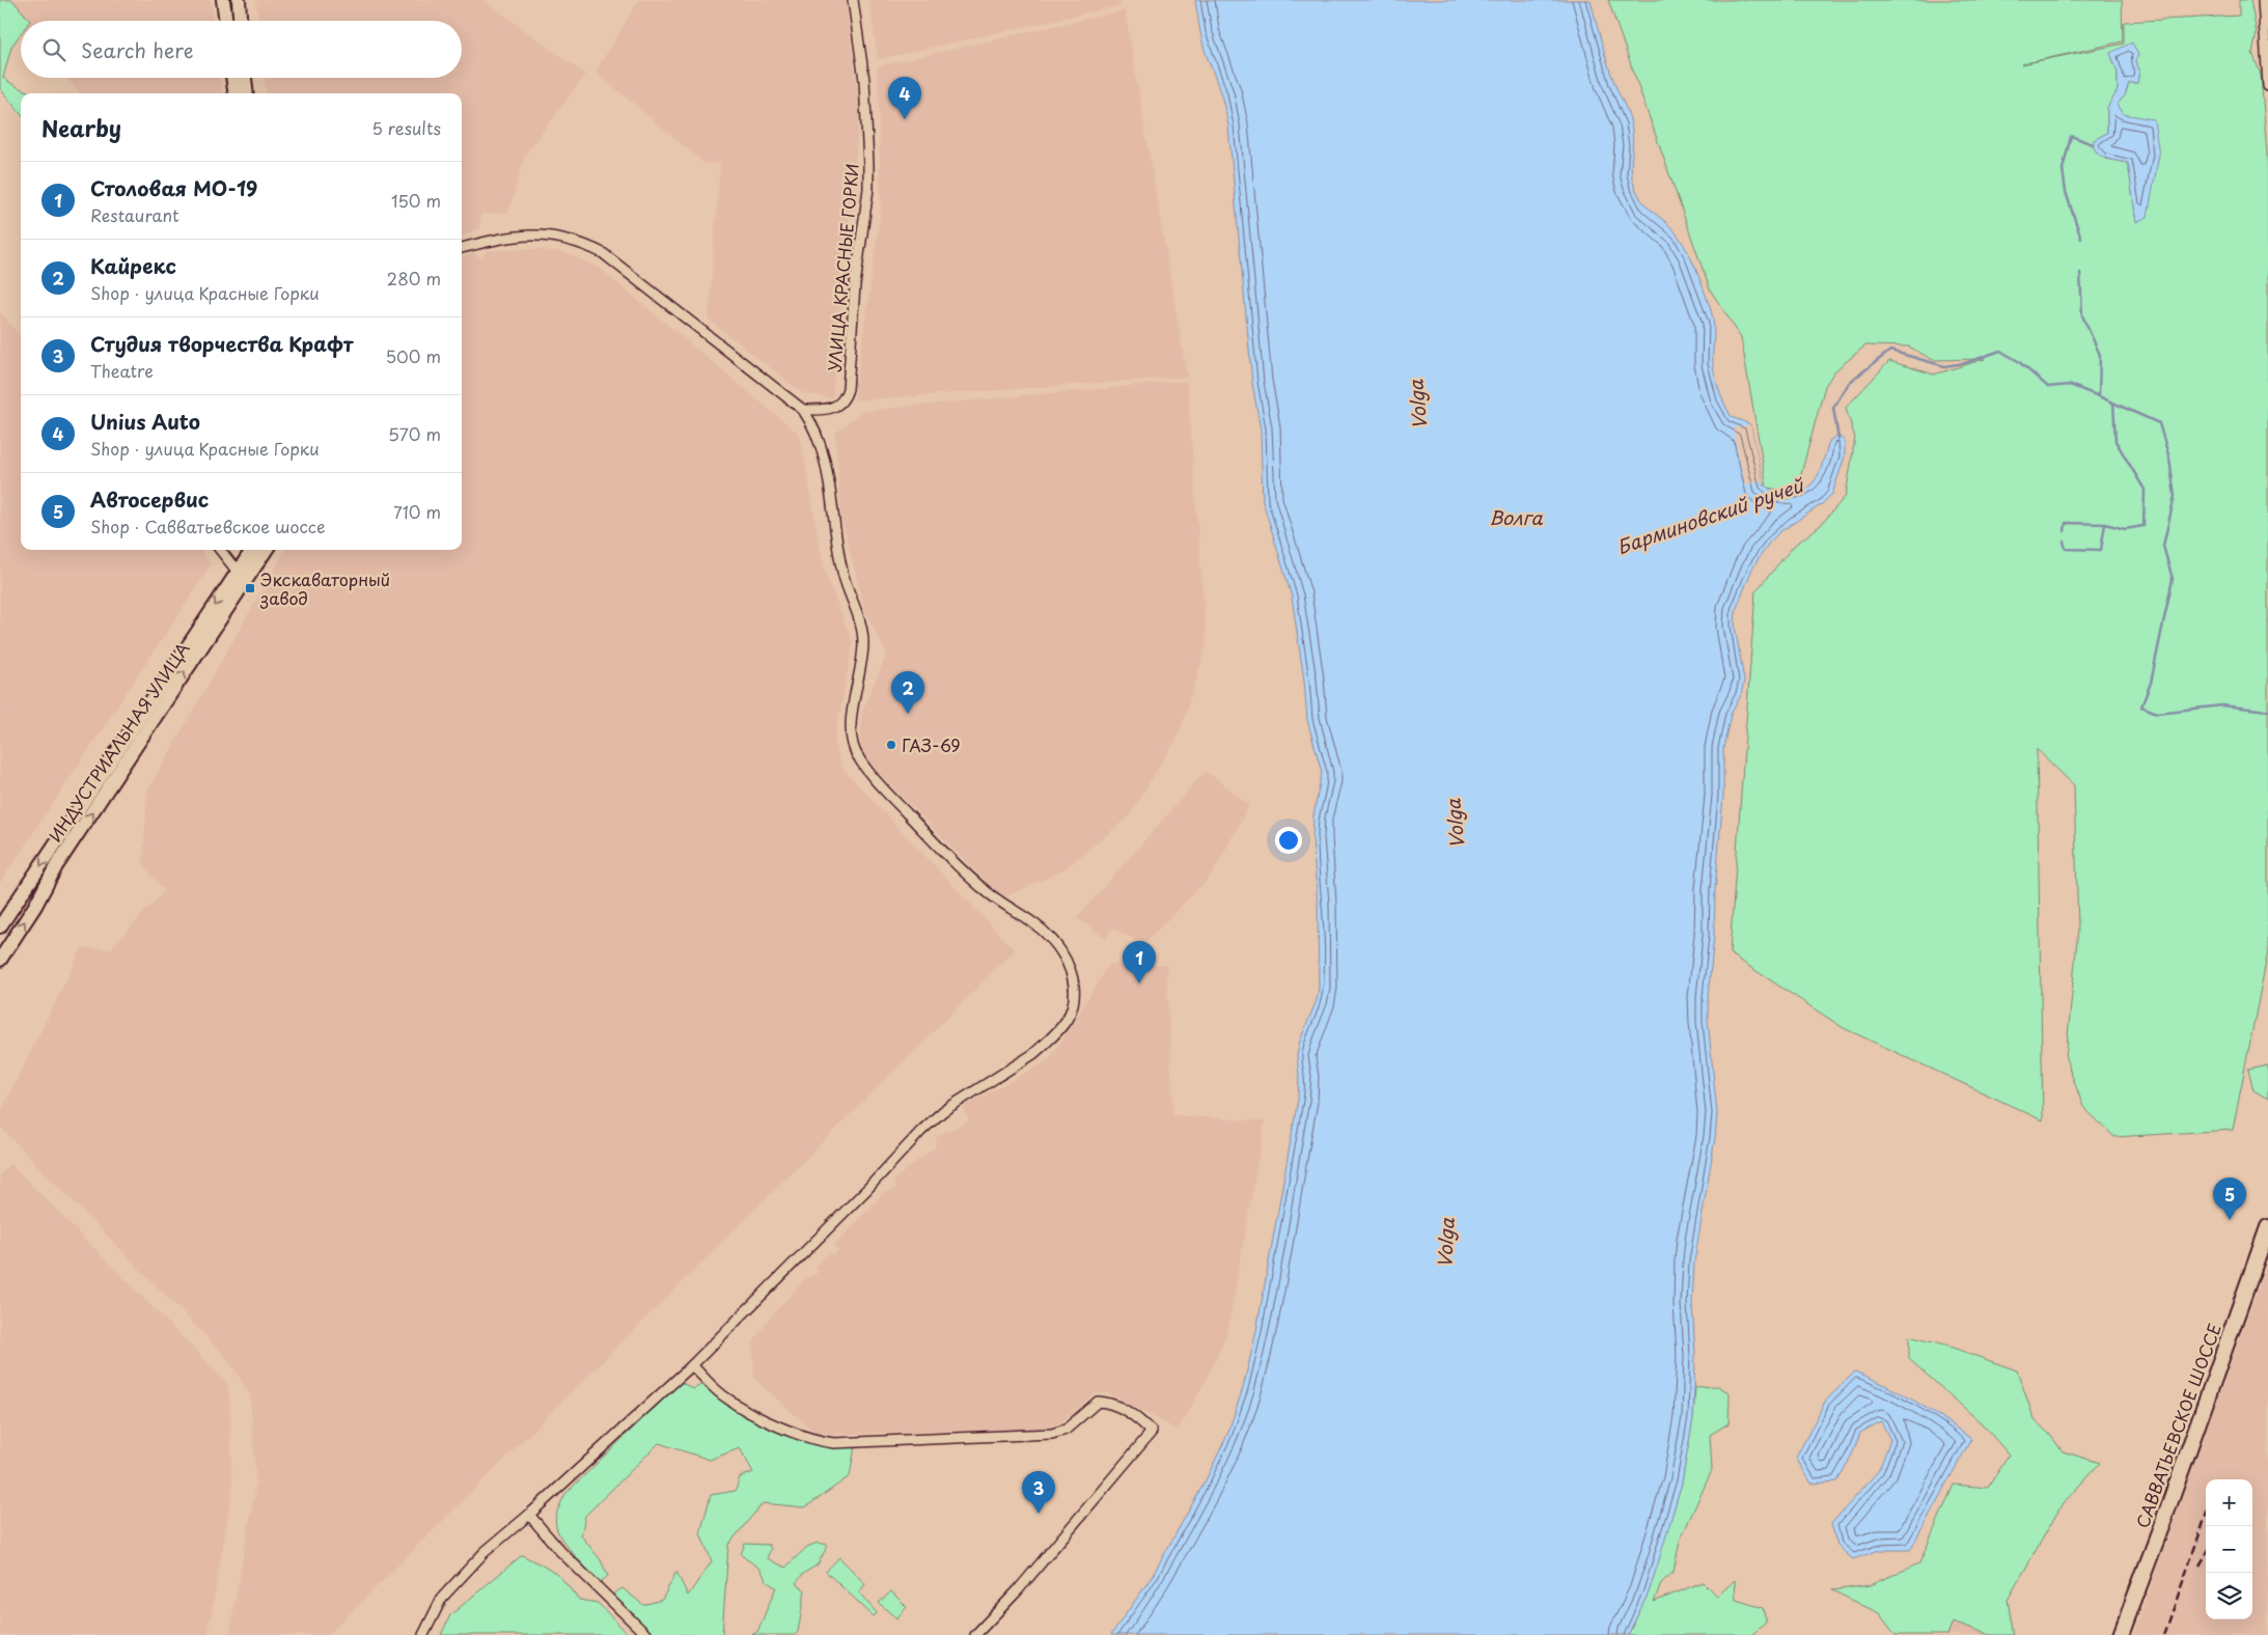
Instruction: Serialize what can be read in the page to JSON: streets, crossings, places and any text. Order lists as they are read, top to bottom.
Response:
{
  "streets": {
    "main road": ["САВВАТЬЕВСКОЕ ШОССЕ"],
    "street": ["УЛИЦА КРАСНЫЕ ГОРКИ", "ИНДУСТРИАЛЬНАЯ УЛИЦА"]
  },
  "water": ["Volga", "Барминовский ручей", "Волга"],
  "places": {
    "transit": ["Экскаваторный завод"],
    "other": ["ГАЗ-69"]
  },
  "page": {
    "search": "Search here",
    "pins": [
      "4",
      "2",
      "1",
      "5",
      "3"
    ],
    "heading": ["Nearby", "5 results"],
    "list": [
      {
        "mark": "1",
        "name": "Столовая МО-19",
        "note": "Restaurant",
        "value": "150 m"
      },
      {
        "mark": "2",
        "name": "Кайрекс",
        "note": "Shop · улица Красные Горки",
        "value": "280 m"
      },
      {
        "mark": "3",
        "name": "Студия творчества Крафт",
        "note": "Theatre",
        "value": "500 m"
      },
      {
        "mark": "4",
        "name": "Unius Auto",
        "note": "Shop · улица Красные Горки",
        "value": "570 m"
      },
      {
        "mark": "5",
        "name": "Автосервис",
        "note": "Shop · Савватьевское шоссе",
        "value": "710 m"
      }
    ],
    "map_buttons": ["+", "−"]
  }
}
